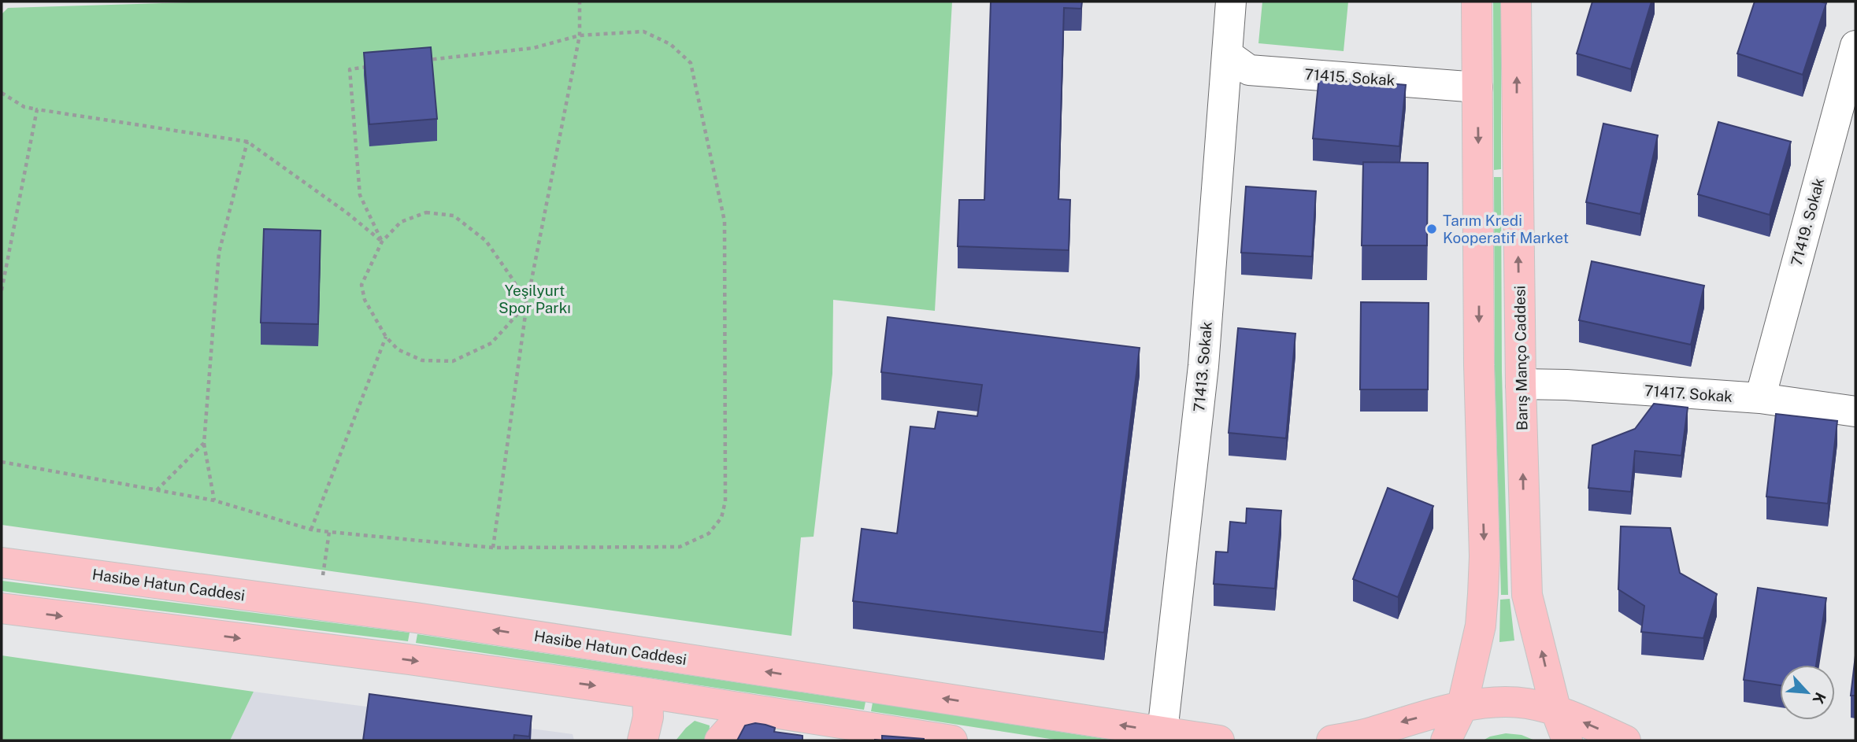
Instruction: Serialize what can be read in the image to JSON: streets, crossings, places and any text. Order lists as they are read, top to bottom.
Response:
{
  "streets": {
    "main road": ["Barış Manço Caddesi", "Hasibe Hatun Caddesi"],
    "street": [
      "71415. Sokak",
      "71419. Sokak",
      "71413. Sokak",
      "71417. Sokak"
    ]
  },
  "crossings": [
    ["71415. Sokak", "71413. Sokak"],
    ["71419. Sokak", "71417. Sokak"],
    ["Barış Manço Caddesi", "71417. Sokak"],
    ["71413. Sokak", "Hasibe Hatun Caddesi"]
  ],
  "parks": ["Yeşilyurt Spor Parkı"],
  "places": ["Tarım Kredi Kooperatif Market"],
  "north": "bottom right"
}
